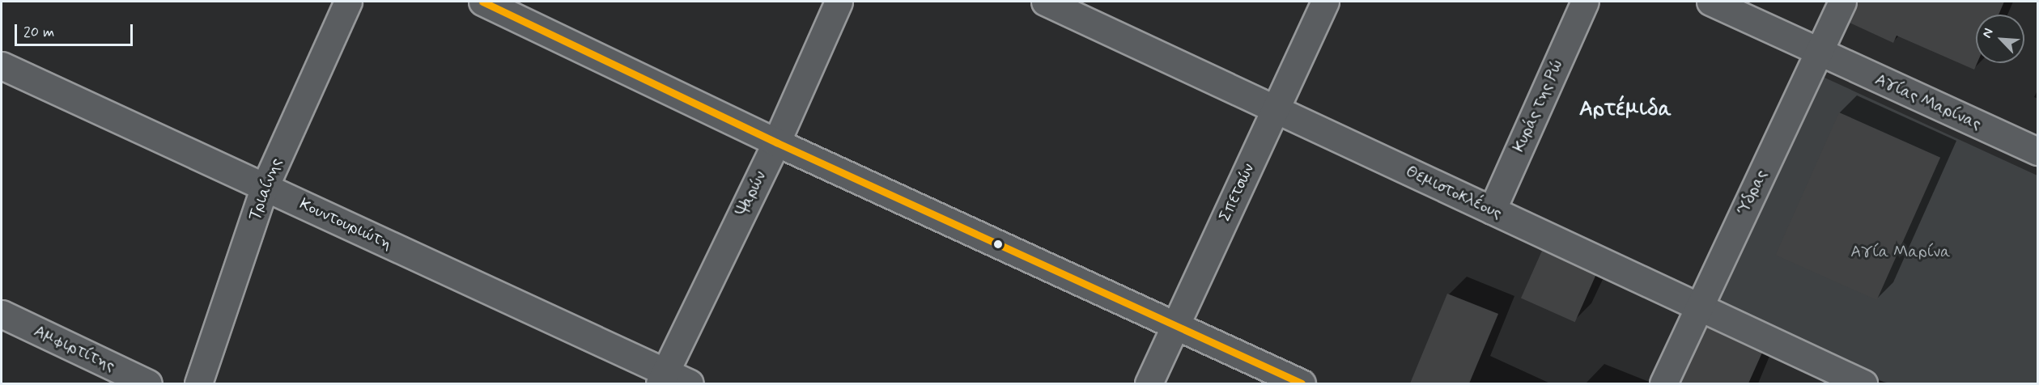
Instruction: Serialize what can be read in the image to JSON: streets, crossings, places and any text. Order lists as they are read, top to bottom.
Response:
{
  "streets": {
    "street": [
      "Αγίας Μαρίνας",
      "Κυράς της Ρώ",
      "Τριαίνης",
      "Σπετσών",
      "Θεμιστοκλέους",
      "Ύδρας",
      "Ψαρών",
      "Κουντουριώτη",
      "Αμφιρτίτης"
    ]
  },
  "crossings": [
    ["Αγίας Μαρίνας", "Ύδρας"],
    ["Κυράς της Ρώ", "Θεμιστοκλέους"],
    ["Τριαίνης", "Κουντουριώτη"],
    ["Σπετσών", "Θεμιστοκλέους"],
    ["Θεμιστοκλέους", "Ύδρας"],
    ["Ψαρών", "Κουντουριώτη"]
  ],
  "districts": ["Αρτέμιδα"],
  "parks": ["Αγία Μαρίνα"],
  "scale_bar": "20 m",
  "north": "top left"
}
